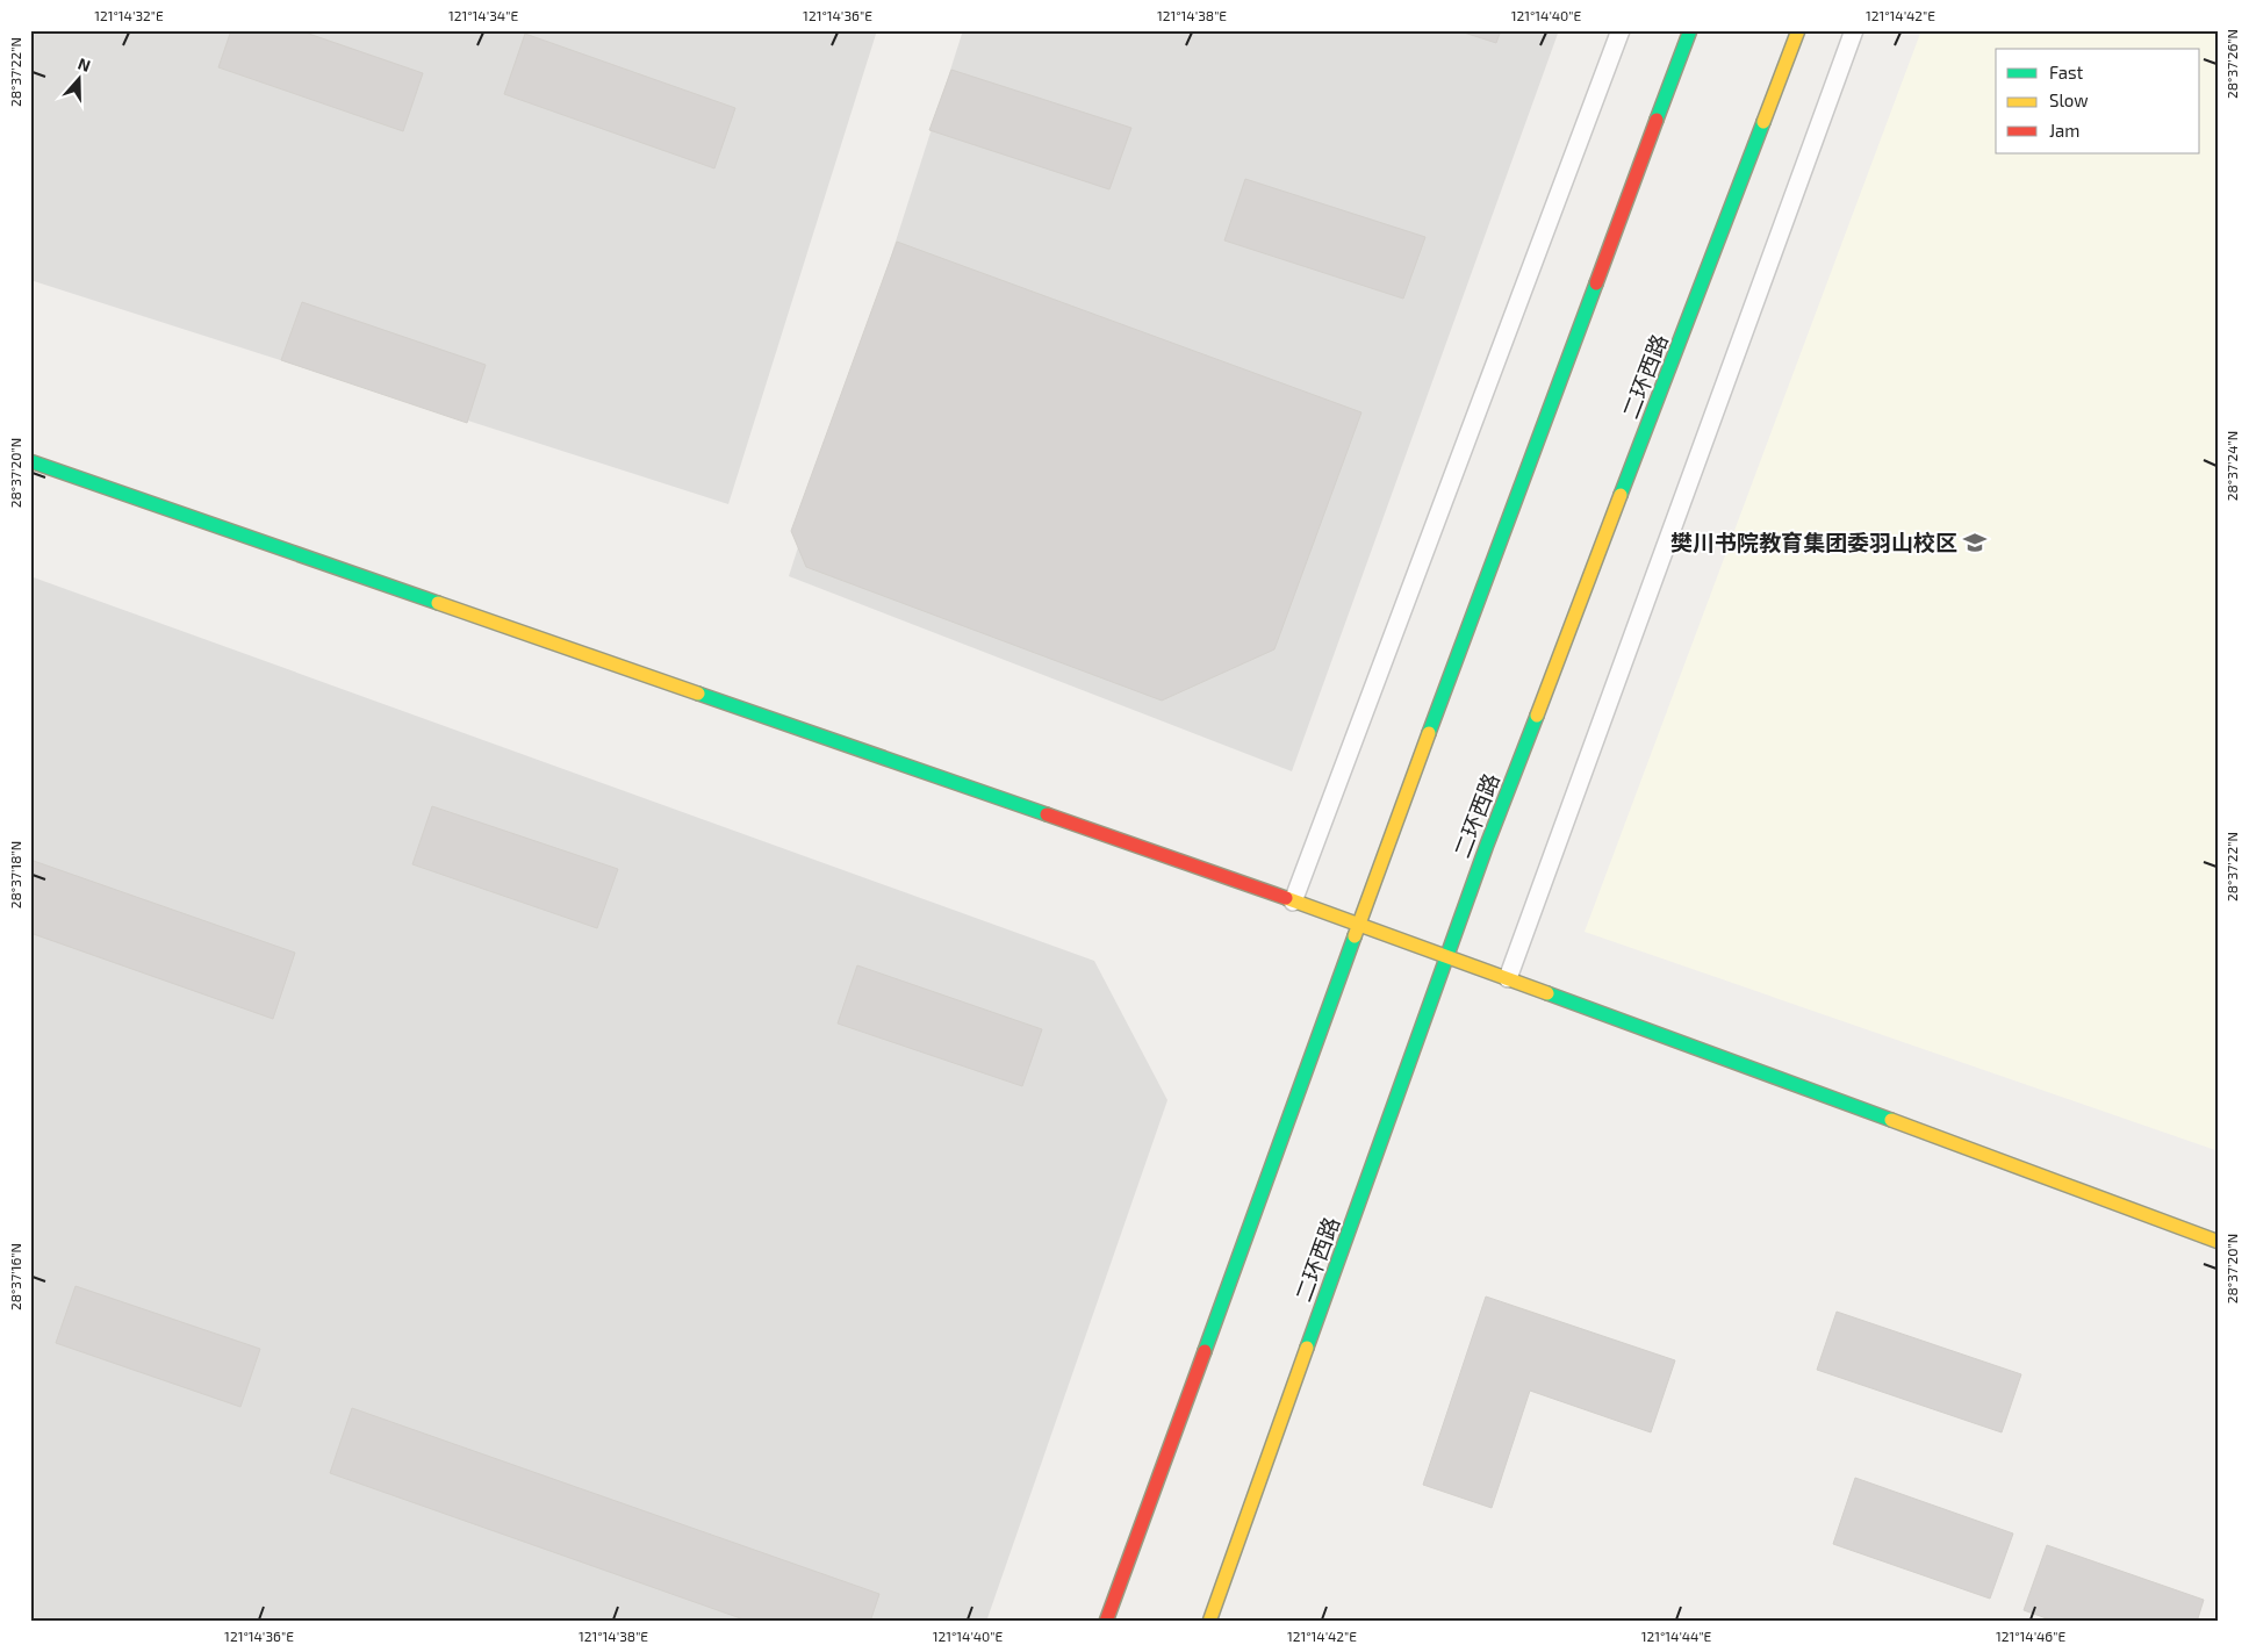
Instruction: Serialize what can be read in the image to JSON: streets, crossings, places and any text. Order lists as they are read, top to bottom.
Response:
{
  "streets": {
    "main road": ["二环西路"]
  },
  "places": {
    "school or university": ["樊川书院教育集团委羽山校区"]
  },
  "legend": ["Fast", "Slow", "Jam"],
  "north": "top",
  "coordinates": [
    "121°14'32\"E",
    "121°14'34\"E",
    "121°14'36\"E",
    "121°14'38\"E",
    "121°14'40\"E",
    "121°14'42\"E",
    "28°37'26\"N",
    "28°37'22\"N",
    "28°37'24\"N",
    "28°37'20\"N",
    "28°37'18\"N",
    "28°37'16\"N",
    "121°14'44\"E",
    "121°14'46\"E"
  ]
}
